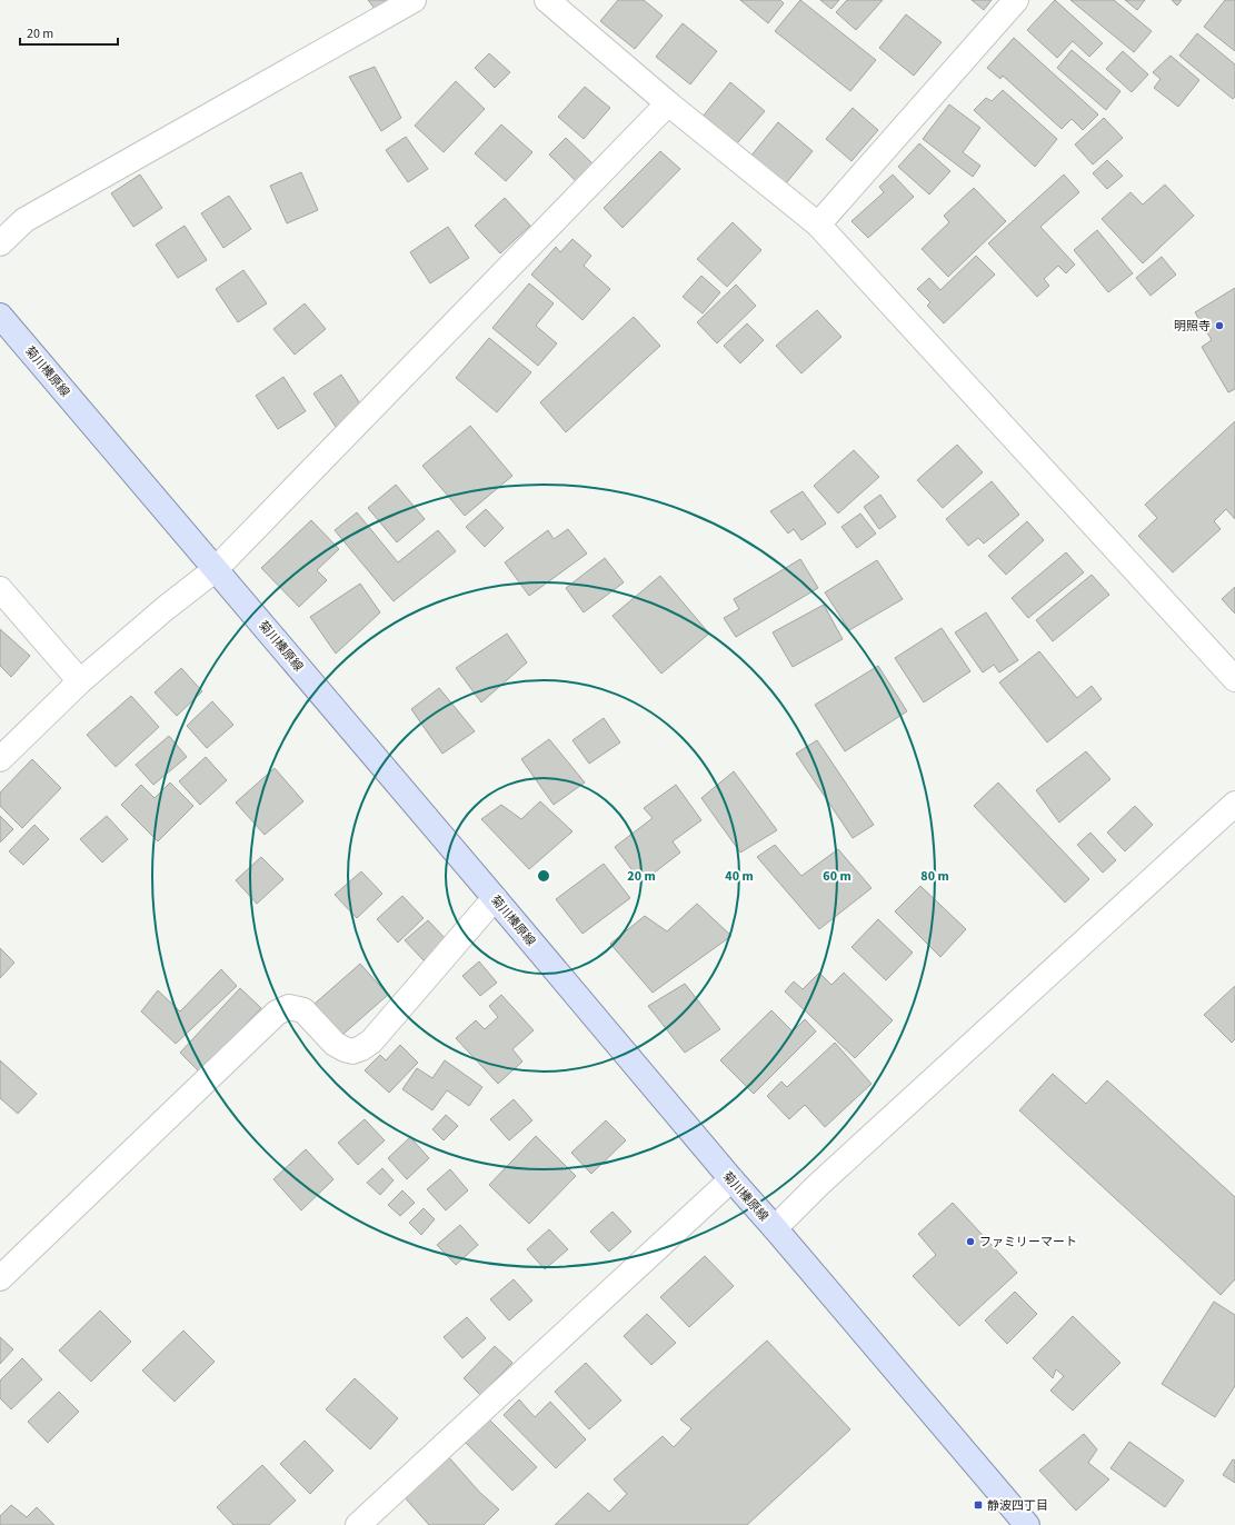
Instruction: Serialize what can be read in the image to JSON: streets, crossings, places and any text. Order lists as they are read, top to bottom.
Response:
{
  "streets": {
    "main road": ["菊川榛原線"]
  },
  "places": {
    "other": ["明照寺", "ファミリーマート"],
    "transit": ["静波四丁目"]
  },
  "scale_bar": "20 m",
  "rings": [
    "20 m",
    "40 m",
    "60 m",
    "80 m"
  ]
}
